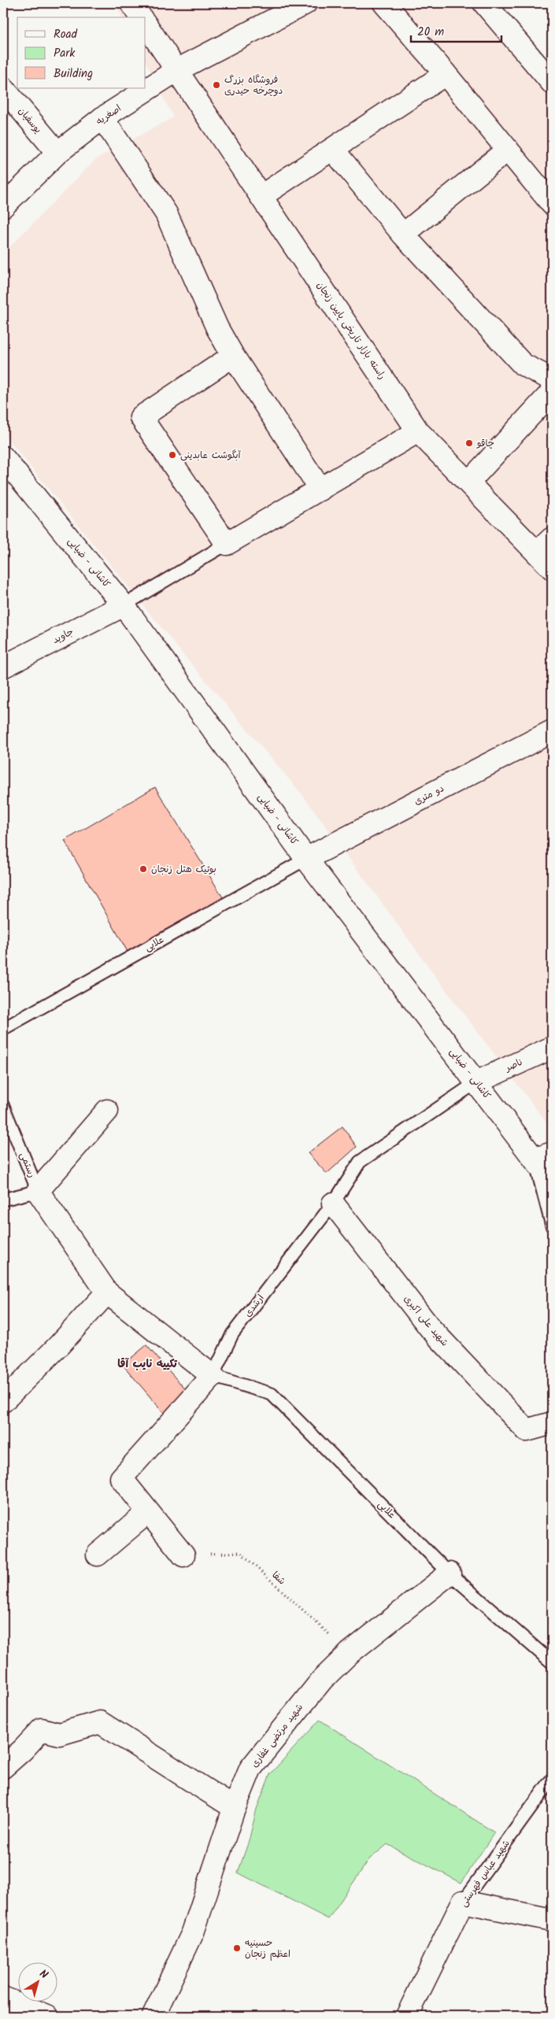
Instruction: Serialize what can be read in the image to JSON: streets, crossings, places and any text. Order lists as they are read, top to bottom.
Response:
{
  "streets": {
    "street": [
      "اصغریه",
      "یوسفیان",
      "راسته بازار تاریخی پایین زنجان",
      "کاشانی - ضیایی",
      "جاوید",
      "دو متری",
      "ناصر",
      "ارشدی",
      "شهید علی اکبری",
      "شهید مرتضی غفاری",
      "شهید عباس فهرستی"
    ],
    "lane": ["علایی", "رستمی"],
    "path": ["شفا"]
  },
  "crossings": [
    ["اصغریه", "یوسفیان"],
    ["اصغریه", "راسته بازار تاریخی پایین زنجان"],
    ["کاشانی - ضیایی", "جاوید"],
    ["کاشانی - ضیایی", "دو متری"],
    ["کاشانی - ضیایی", "علایی"],
    ["کاشانی - ضیایی", "ناصر"],
    ["کاشانی - ضیایی", "ارشدی"],
    ["دو متری", "علایی"],
    ["علایی", "ارشدی"],
    ["علایی", "شهید مرتضی غفاری"],
    ["ناصر", "ارشدی"],
    ["ارشدی", "شهید علی اکبری"],
    ["ارشدی", "شفا"],
    ["شفا", "شهید مرتضی غفاری"]
  ],
  "districts": ["تکییه نایب آقا"],
  "places": [
    "فروشگاه بزرگ دوچرخه حیدری",
    "چاقو",
    "آبگوشت عابدینی",
    "بوتیک هتل زنجان",
    "حسینیه اعظم زنجان"
  ],
  "legend": ["Road", "Park", "Building"],
  "scale_bar": "20 m",
  "north": "top right"
}
